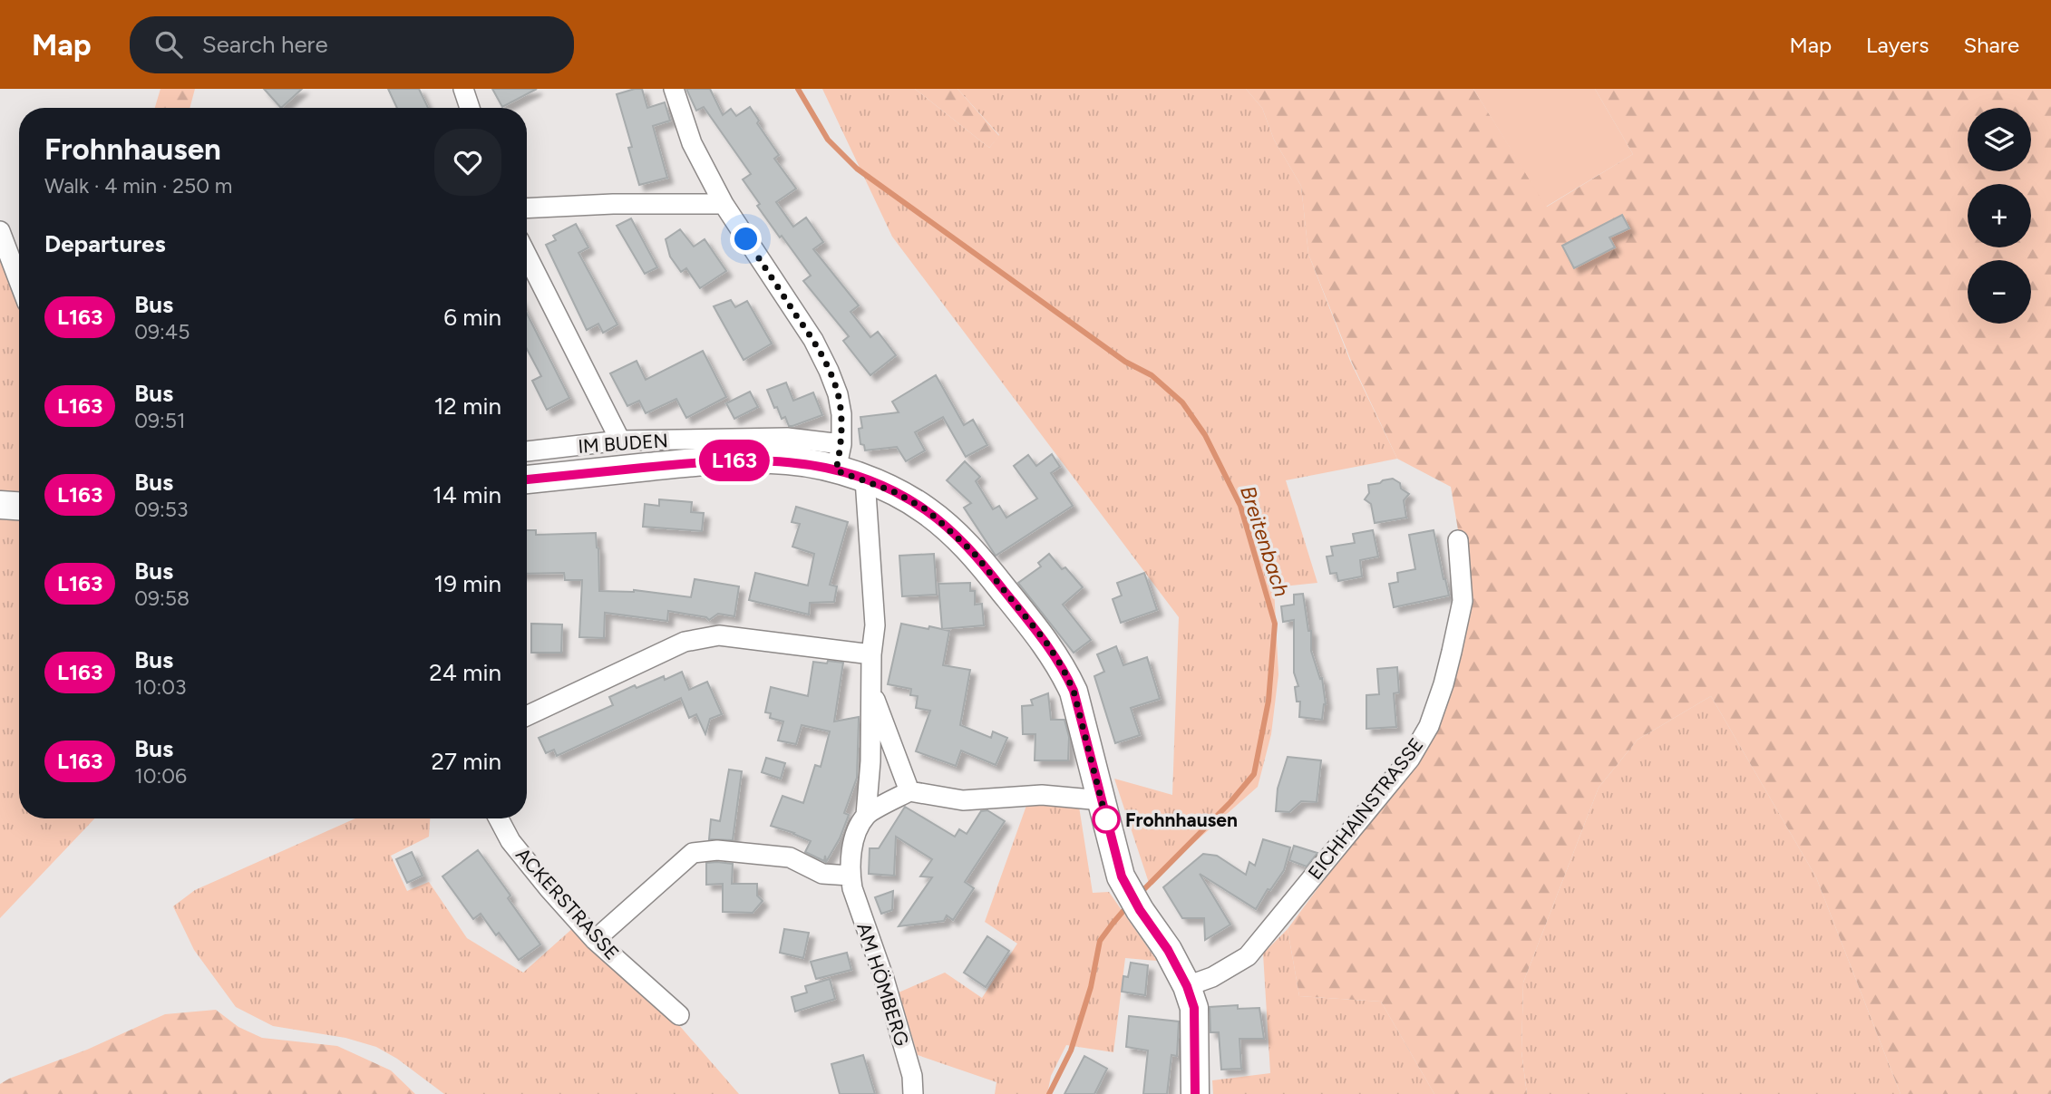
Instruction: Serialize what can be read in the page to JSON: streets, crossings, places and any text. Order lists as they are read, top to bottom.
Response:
{
  "streets": {
    "street": [
      "IM BUDEN",
      "EICHHAINSTRASSE",
      "ACKERSTRASSE",
      "AM HÖMBERG"
    ]
  },
  "water": ["Breitenbach"],
  "places": ["Frohnhausen"],
  "lines": ["bus line L163"],
  "page": {
    "header": "Map",
    "search": "Search here",
    "nav": ["Map", "Layers", "Share"],
    "on_map": "L163",
    "map_buttons": ["+", "−"],
    "heading": [
      ["Frohnhausen", "Walk · 4 min · 250 m"],
      "Departures"
    ],
    "list": [
      {
        "mark": "L163",
        "name": "Bus",
        "note": "09:45",
        "value": "6 min"
      },
      {
        "mark": "L163",
        "name": "Bus",
        "note": "09:51",
        "value": "12 min"
      },
      {
        "mark": "L163",
        "name": "Bus",
        "note": "09:53",
        "value": "14 min"
      },
      {
        "mark": "L163",
        "name": "Bus",
        "note": "09:58",
        "value": "19 min"
      },
      {
        "mark": "L163",
        "name": "Bus",
        "note": "10:03",
        "value": "24 min"
      },
      {
        "mark": "L163",
        "name": "Bus",
        "note": "10:06",
        "value": "27 min"
      }
    ]
  }
}
